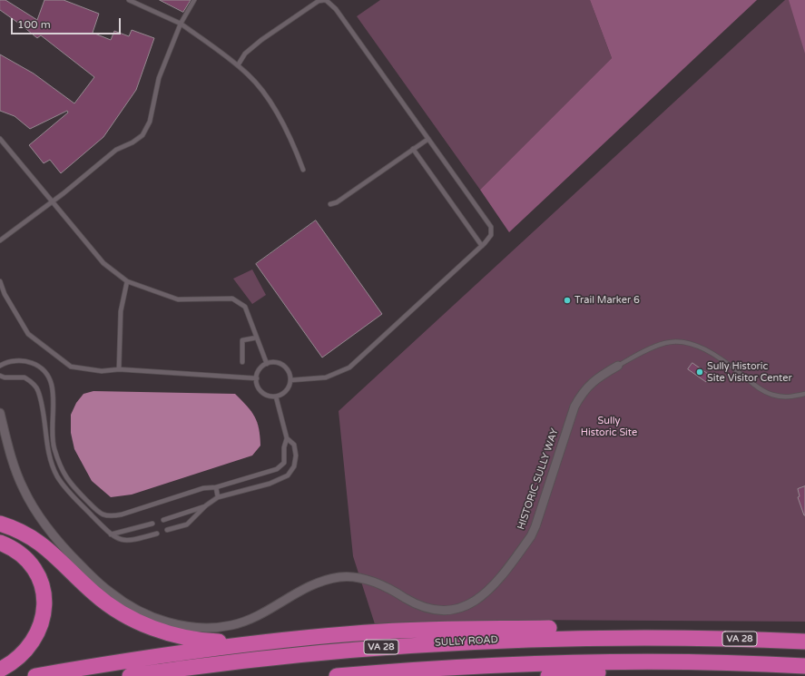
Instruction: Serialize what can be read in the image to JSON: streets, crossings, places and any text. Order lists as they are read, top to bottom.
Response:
{
  "streets": {
    "highway": ["VA 28", "SULLY ROAD"],
    "street": ["HISTORIC SULLY WAY"]
  },
  "parks": ["Sully Historic Site"],
  "places": ["Trail Marker 6", "Sully Historic Site Visitor Center"],
  "scale_bar": "100 m"
}
